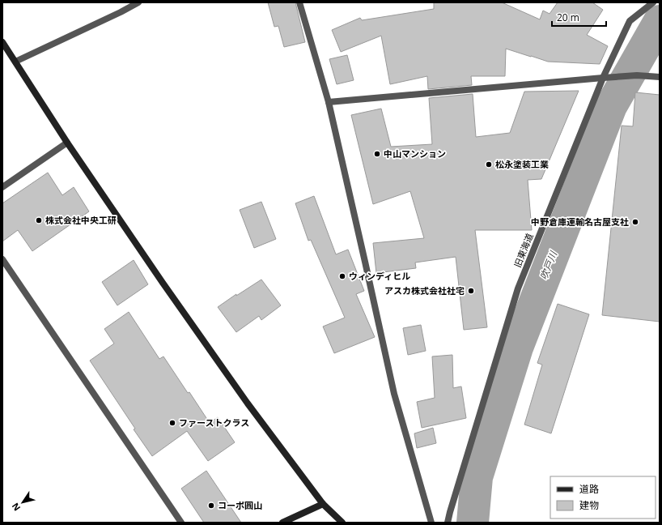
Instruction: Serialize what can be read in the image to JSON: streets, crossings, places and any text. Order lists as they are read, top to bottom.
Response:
{
  "streets": {
    "street": ["旧東海道"]
  },
  "water": ["吹戸川"],
  "places": [
    "中山マンション",
    "松永塗装工業",
    "株式会社中央工研",
    "中野倉庫運輸名古屋支社",
    "ウィンディヒル",
    "アスカ株式会社社宅",
    "ファーストクラス",
    "コーポ圓山"
  ],
  "legend": ["道路", "建物"],
  "scale_bar": "20 m",
  "north": "bottom left"
}
